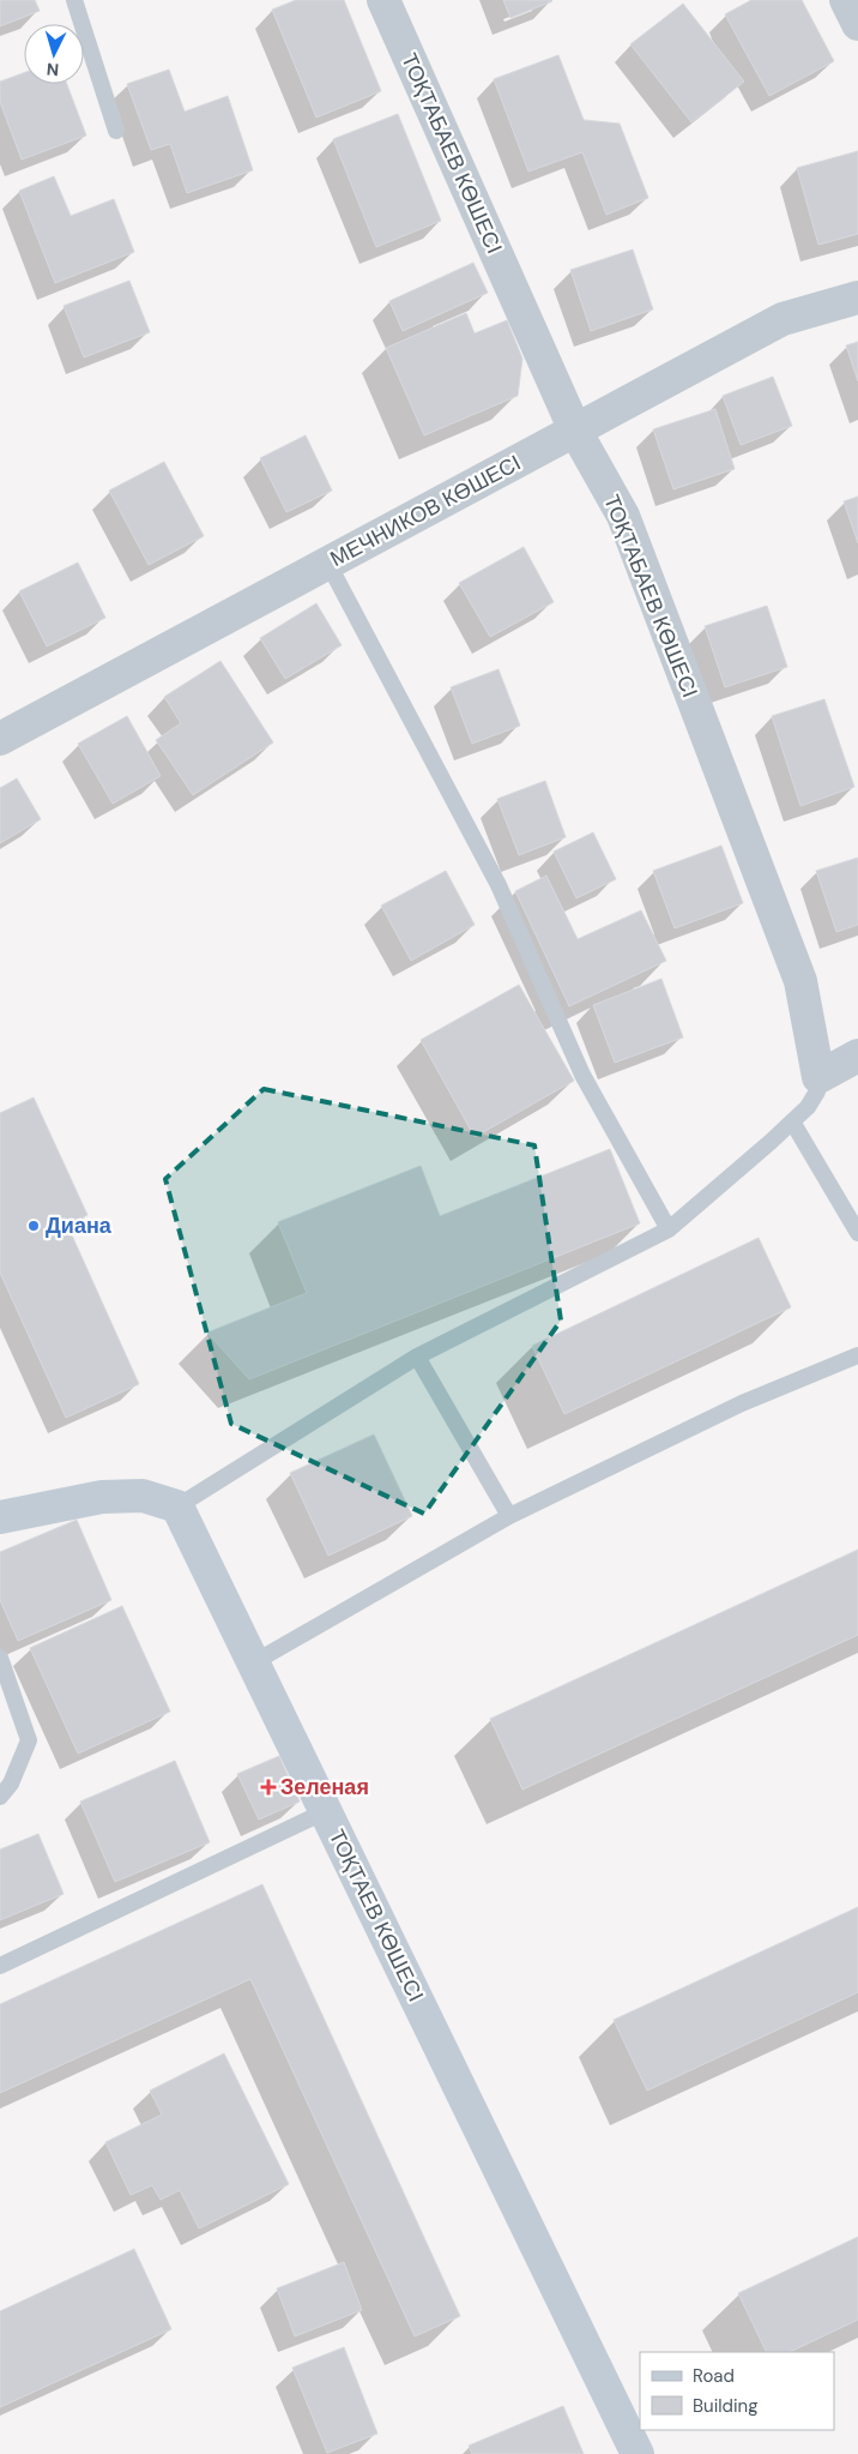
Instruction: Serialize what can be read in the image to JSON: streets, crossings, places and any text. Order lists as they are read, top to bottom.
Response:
{
  "streets": {
    "street": ["ТОҚТАБАЕВ КӨШЕСІ", "МЕЧНИКОВ КӨШЕСІ", "ТОҚТАЕВ КӨШЕСІ"]
  },
  "crossings": [
    ["ТОҚТАБАЕВ КӨШЕСІ", "МЕЧНИКОВ КӨШЕСІ"]
  ],
  "places": {
    "other": ["Диана"],
    "health": ["Зеленая"]
  },
  "legend": ["Road", "Building"],
  "north": "bottom"
}
